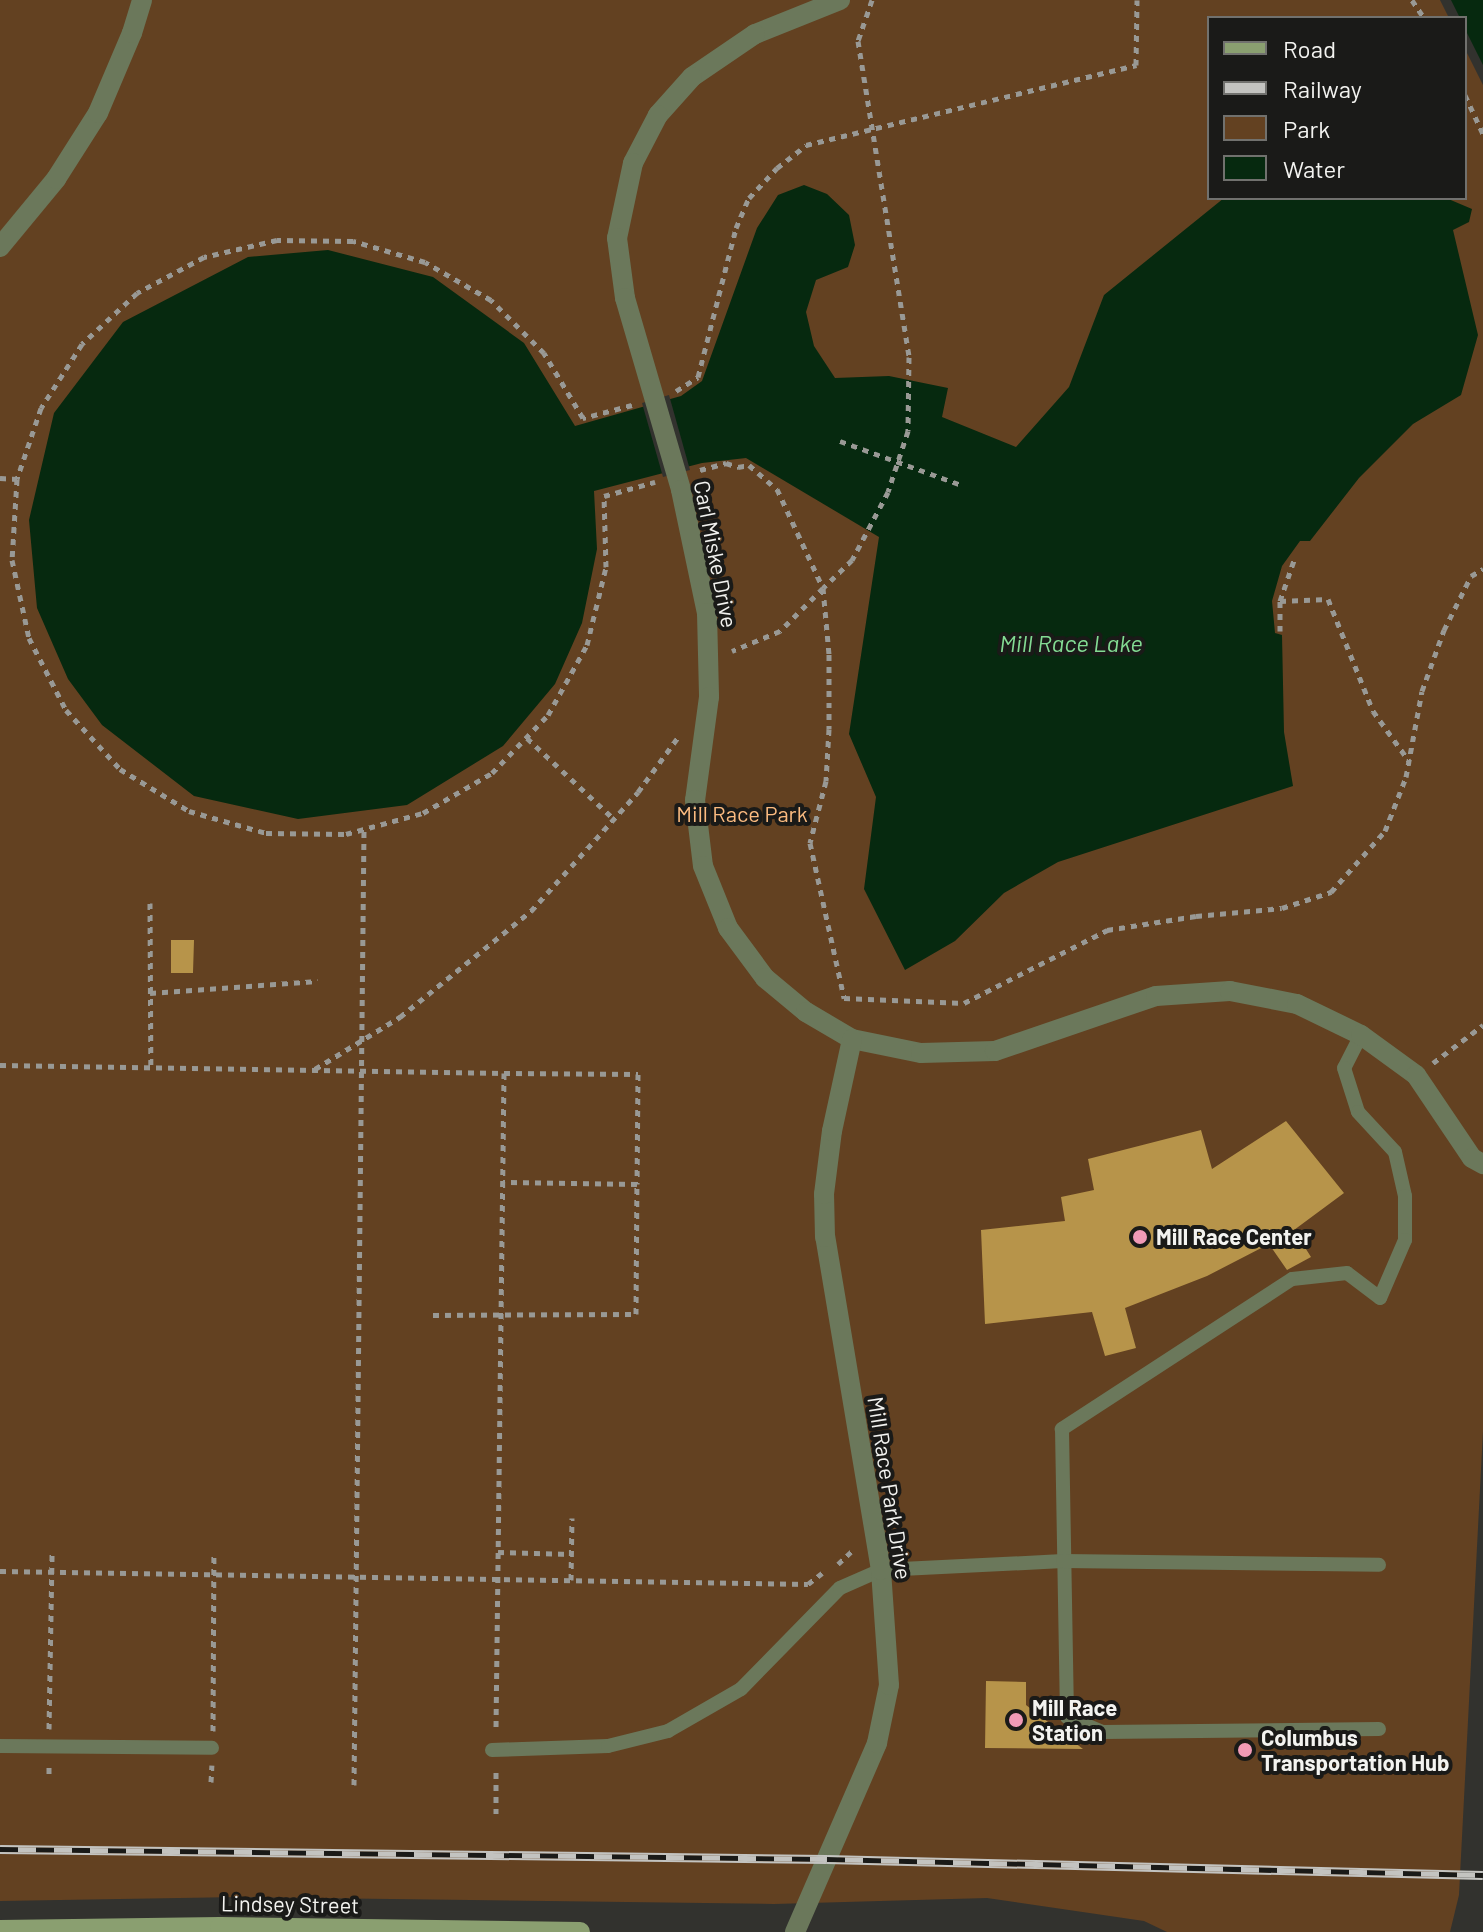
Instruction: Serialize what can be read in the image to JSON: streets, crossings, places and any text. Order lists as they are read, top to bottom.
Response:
{
  "streets": {
    "main road": ["Lindsey Street"],
    "street": ["Carl Miske Drive", "Mill Race Park Drive"]
  },
  "crossings": [
    ["Carl Miske Drive", "Mill Race Park Drive"]
  ],
  "water": ["Mill Race Lake"],
  "parks": ["Mill Race Park"],
  "places": ["Mill Race Center", "Mill Race Station", "Columbus Transportation Hub"],
  "legend": [
    "Road",
    "Railway",
    "Park",
    "Water"
  ]
}
